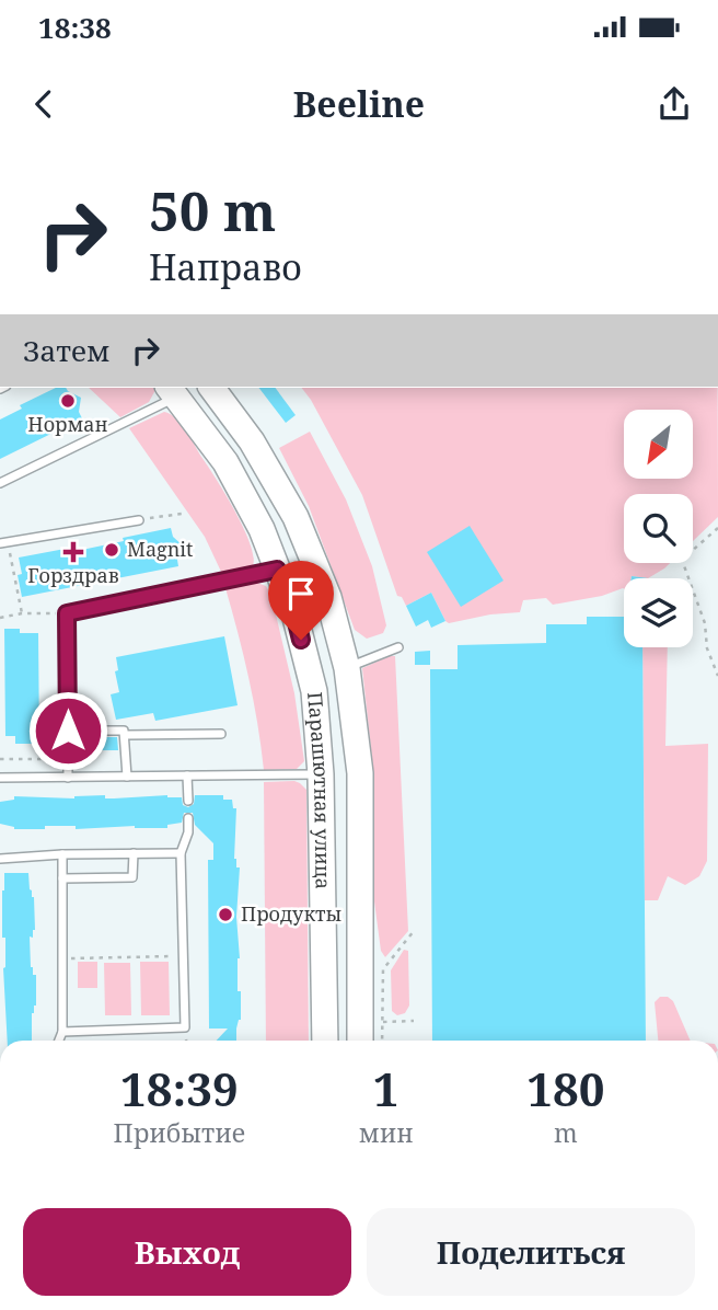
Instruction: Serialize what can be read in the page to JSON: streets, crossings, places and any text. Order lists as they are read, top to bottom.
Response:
{
  "streets": {
    "main road": ["Парашютная улица"]
  },
  "places": {
    "other": ["Норман", "Magnit", "Продукты"],
    "health": ["Горздрав"]
  },
  "north": "bottom left",
  "page": {
    "status": "18:38",
    "header": "Beeline",
    "turn": ["50 m", "Направо"],
    "then": "Затем",
    "eta": [
      "18:39",
      "Прибытие",
      "1",
      "мин",
      "180",
      "m"
    ],
    "buttons": ["Выход", "Поделиться"]
  }
}
